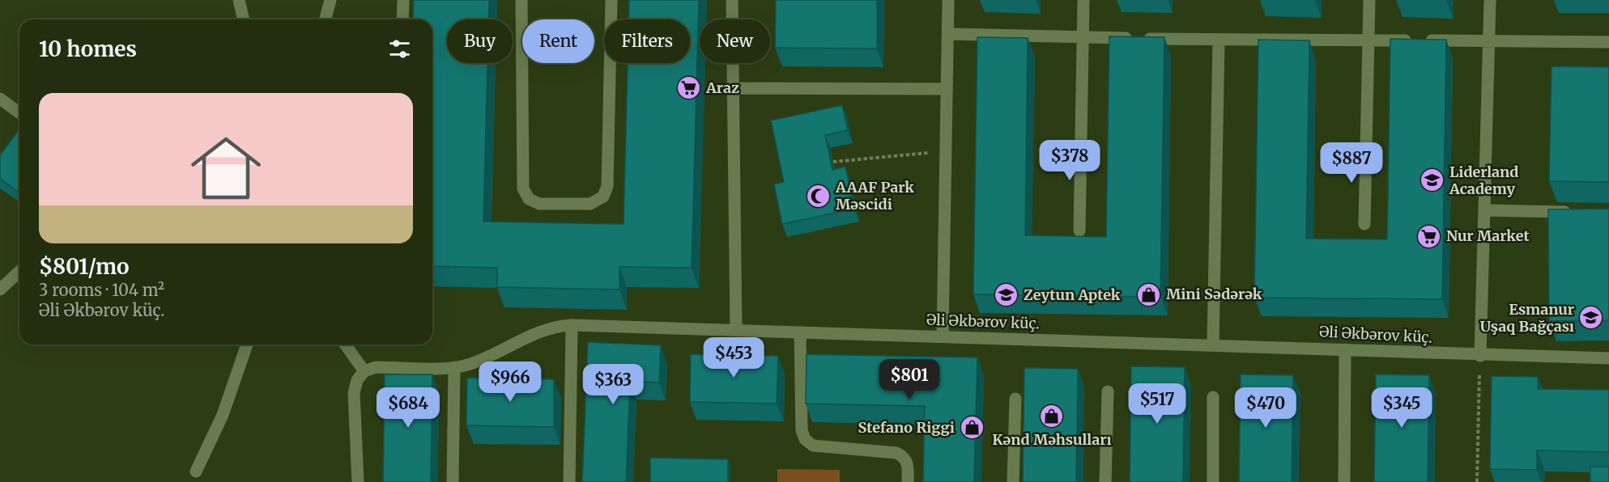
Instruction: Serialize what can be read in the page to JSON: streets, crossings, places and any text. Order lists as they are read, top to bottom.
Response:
{
  "streets": {
    "street": ["Əli Əkbərov küç."]
  },
  "places": {
    "supermarket": ["Araz", "Nur Market"],
    "school or university": ["Liderland Academy", "Zeytun Aptek", "Esmanur Uşaq Bağçası"],
    "mosque": ["AAAF Park Məscidi"],
    "shop": ["Mini Sədərək", "Kənd Məhsulları", "Stefano Riggi"]
  },
  "page": {
    "chip": [
      "Buy",
      "Rent",
      "Filters",
      "New"
    ],
    "heading": "10 homes",
    "list": [
      {
        "name": "$801/mo",
        "note": "3 rooms · 104 m² · Əli Əkbərov küç."
      }
    ],
    "price": [
      "$378",
      "$887",
      "$453",
      "$801",
      "$966",
      "$363",
      "$517",
      "$684",
      "$470",
      "$345"
    ]
  }
}
